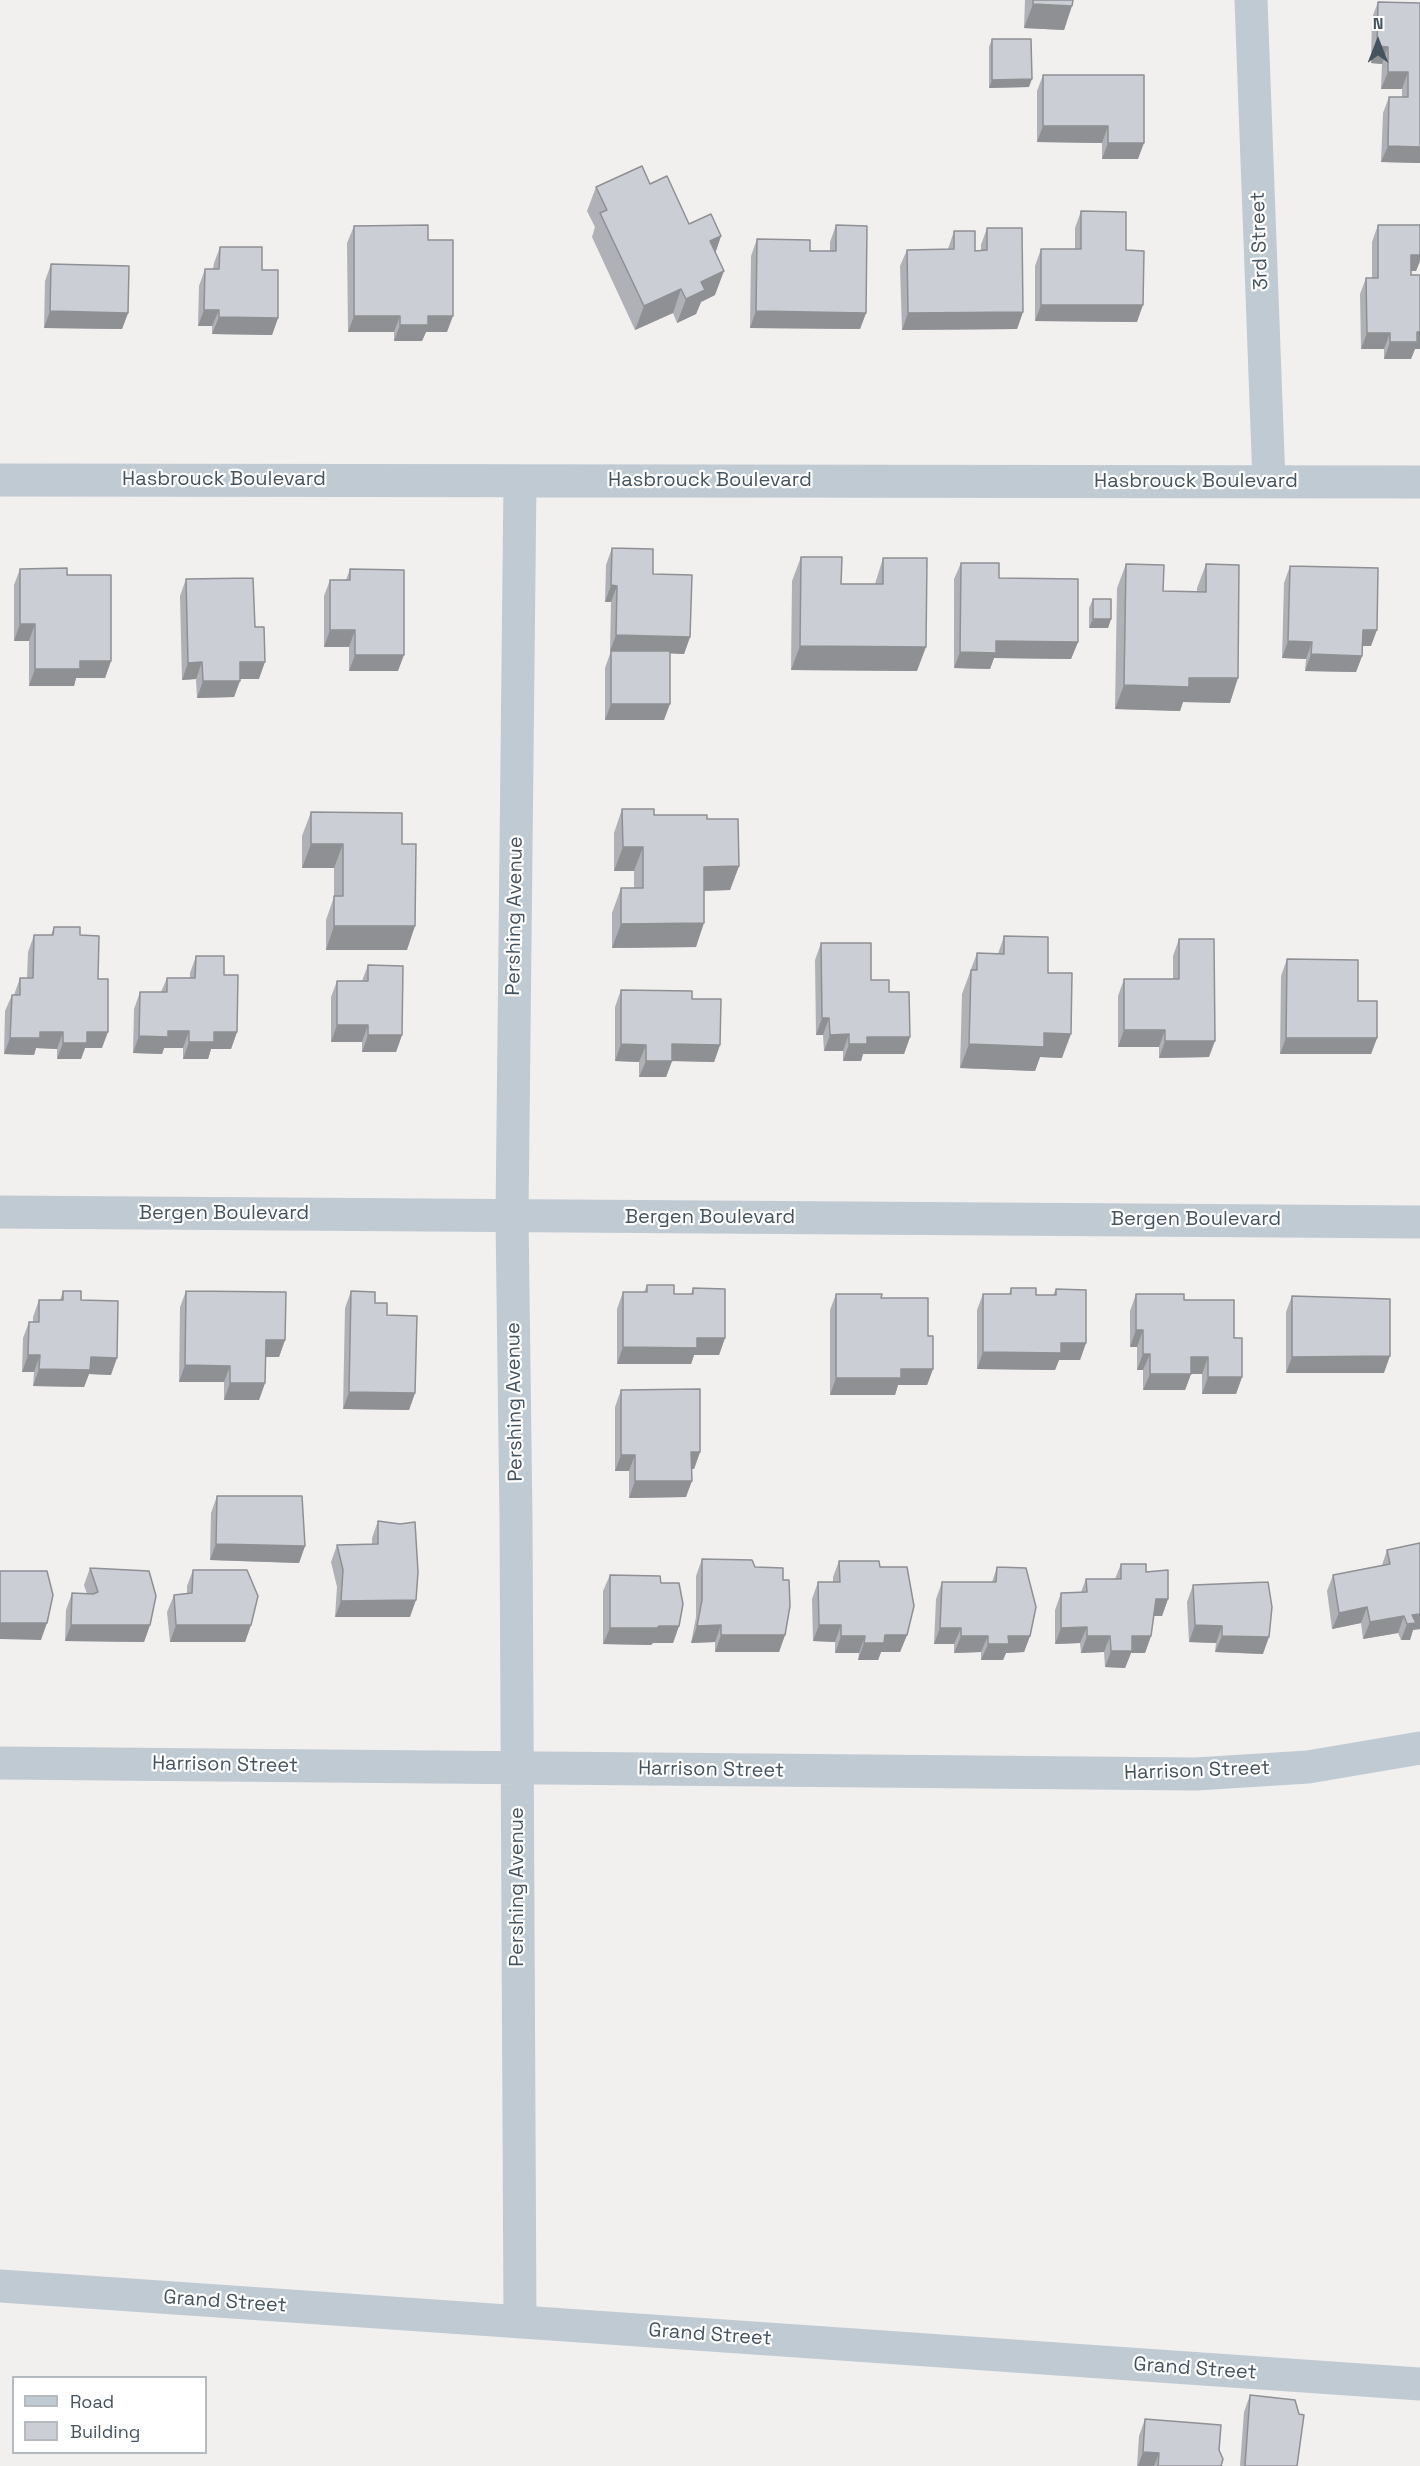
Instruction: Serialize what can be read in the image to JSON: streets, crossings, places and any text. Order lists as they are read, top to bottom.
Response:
{
  "streets": {
    "street": [
      "3rd Street",
      "Hasbrouck Boulevard",
      "Pershing Avenue",
      "Bergen Boulevard",
      "Harrison Street",
      "Grand Street"
    ]
  },
  "crossings": [
    ["3rd Street", "Hasbrouck Boulevard"],
    ["Hasbrouck Boulevard", "Pershing Avenue"],
    ["Pershing Avenue", "Bergen Boulevard"],
    ["Pershing Avenue", "Harrison Street"],
    ["Pershing Avenue", "Grand Street"]
  ],
  "legend": ["Road", "Building"],
  "north": "top"
}
